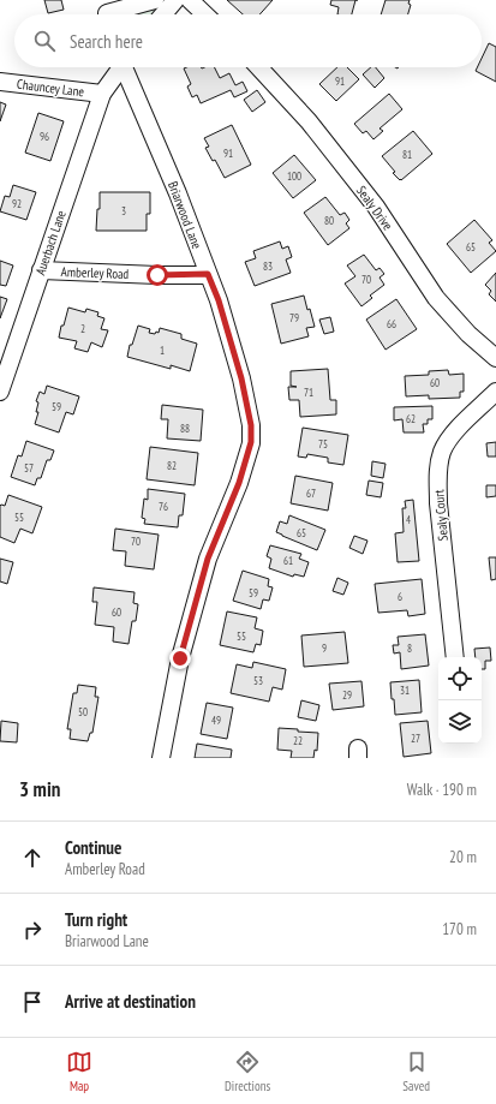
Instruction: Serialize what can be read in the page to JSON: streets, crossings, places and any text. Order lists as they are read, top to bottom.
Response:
{
  "streets": {
    "street": [
      "Chauncey Lane",
      "Sealy Drive",
      "Briarwood Lane",
      "Auerbach Lane",
      "Amberley Road",
      "Sealy Court"
    ]
  },
  "crossings": [
    ["Chauncey Lane", "Auerbach Lane"],
    ["Briarwood Lane", "Amberley Road"],
    ["Auerbach Lane", "Amberley Road"]
  ],
  "house_numbers": [
    "91",
    "96",
    "91",
    "81",
    "100",
    "92",
    "3",
    "80",
    "65",
    "83",
    "70",
    "79",
    "66",
    "2",
    "1",
    "60",
    "71",
    "59",
    "62",
    "88",
    "75",
    "82",
    "57",
    "67",
    "76",
    "55",
    "4",
    "65",
    "70",
    "61",
    "59",
    "6",
    "60",
    "55",
    "9",
    "8",
    "53",
    "31",
    "29",
    "50",
    "49",
    "27",
    "22"
  ],
  "page": {
    "search": "Search here",
    "heading": ["3 min", "Walk · 190 m"],
    "list": [
      ["Continue", "Amberley Road", "20 m"],
      ["Turn right", "Briarwood Lane", "170 m"],
      "Arrive at destination"
    ],
    "nav": ["Map", "Directions", "Saved"]
  }
}
